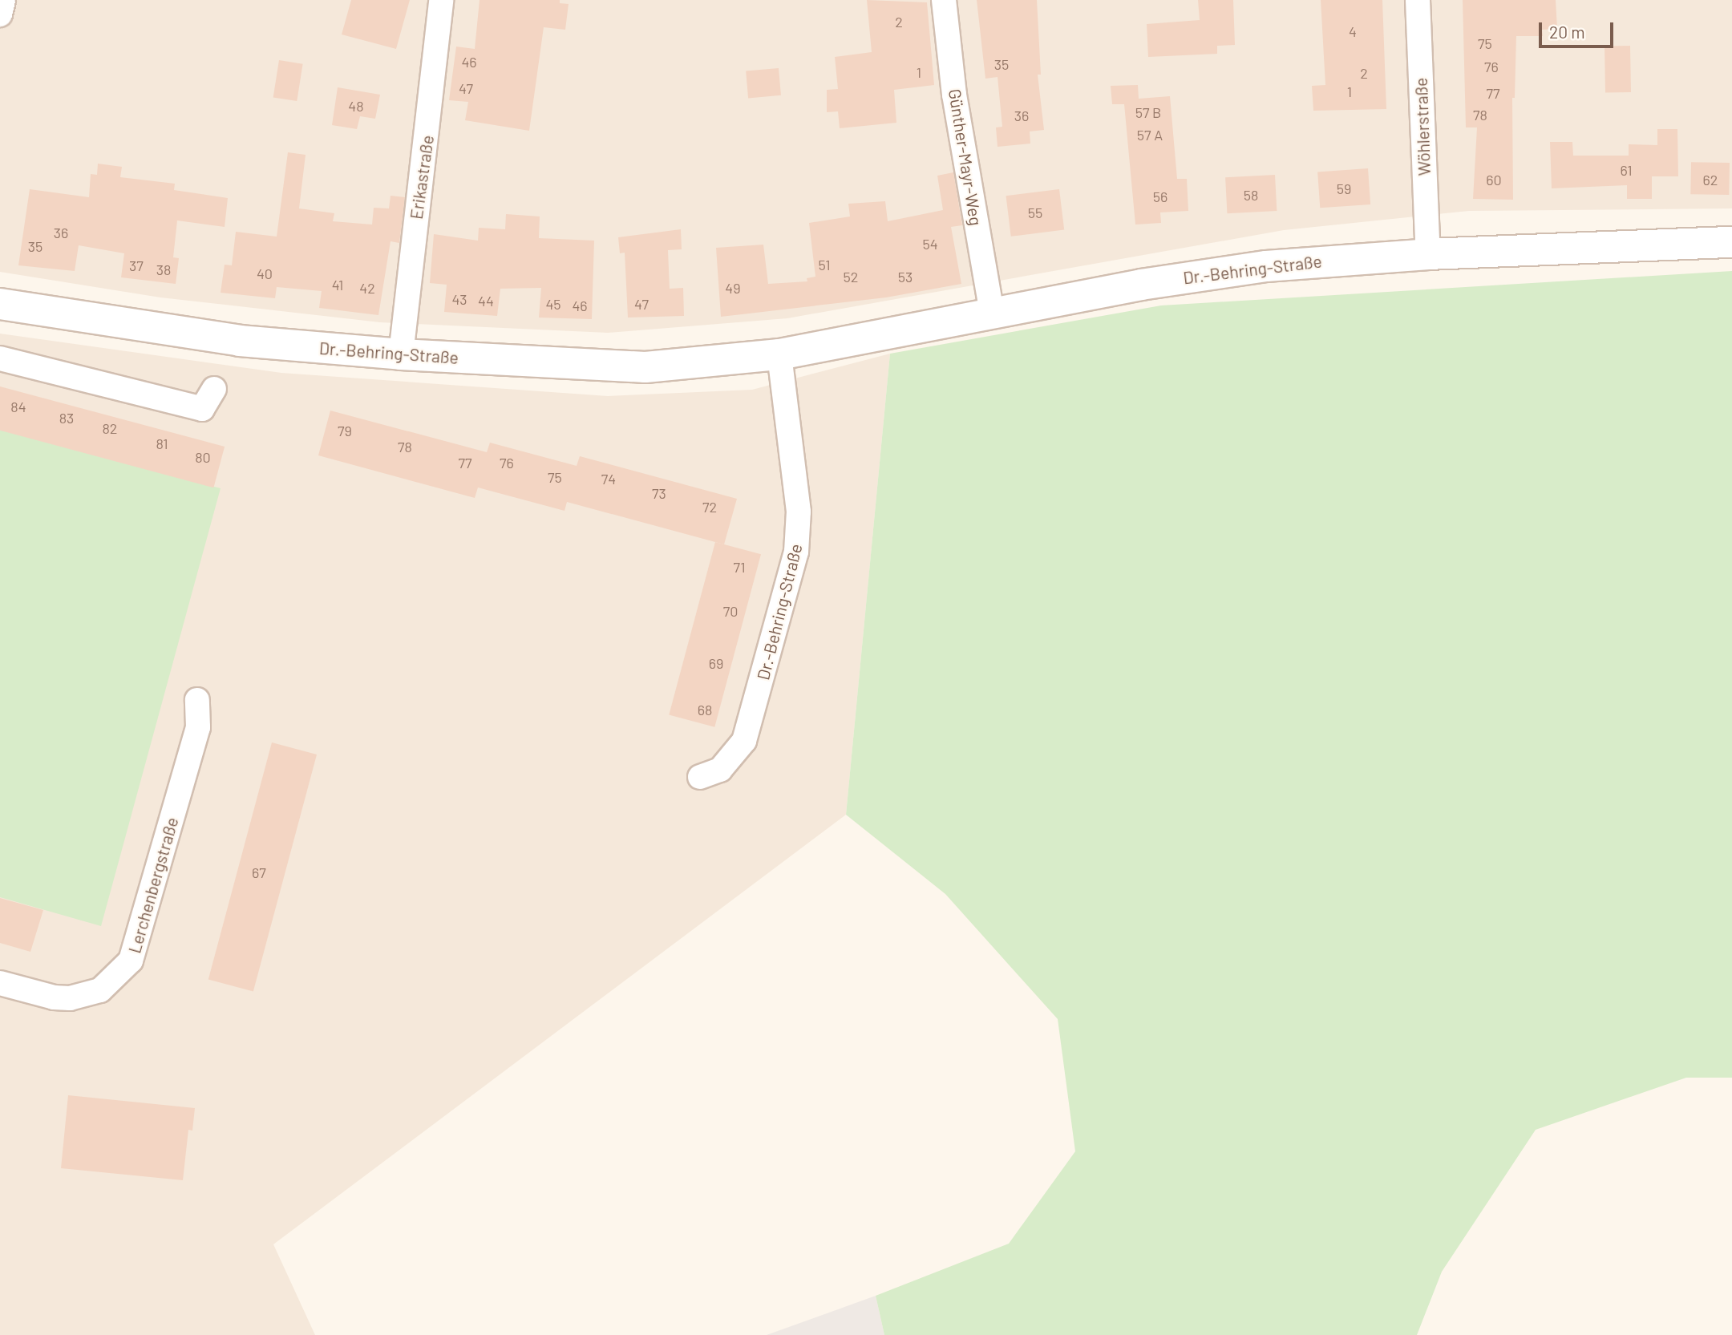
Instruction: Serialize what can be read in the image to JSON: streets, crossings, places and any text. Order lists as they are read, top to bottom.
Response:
{
  "streets": {
    "street": [
      "Wöhlerstraße",
      "Günther-Mayr-Weg",
      "Erikastraße",
      "Dr.-Behring-Straße",
      "Lerchenbergstraße"
    ]
  },
  "crossings": [
    ["Wöhlerstraße", "Dr.-Behring-Straße"],
    ["Günther-Mayr-Weg", "Dr.-Behring-Straße"],
    ["Erikastraße", "Dr.-Behring-Straße"]
  ],
  "house_numbers": [
    "2",
    "4",
    "75",
    "46",
    "35",
    "76",
    "1",
    "2",
    "47",
    "1",
    "77",
    "48",
    "57 B",
    "78",
    "36",
    "57 A",
    "61",
    "60",
    "62",
    "59",
    "58",
    "56",
    "55",
    "36",
    "54",
    "35",
    "51",
    "37",
    "38",
    "40",
    "52",
    "53",
    "41",
    "42",
    "49",
    "43",
    "44",
    "45",
    "47",
    "46",
    "84",
    "83",
    "82",
    "79",
    "81",
    "78",
    "80",
    "77",
    "76",
    "75",
    "74",
    "73",
    "72",
    "71",
    "70",
    "69",
    "68",
    "67"
  ],
  "scale_bar": "20 m"
}
